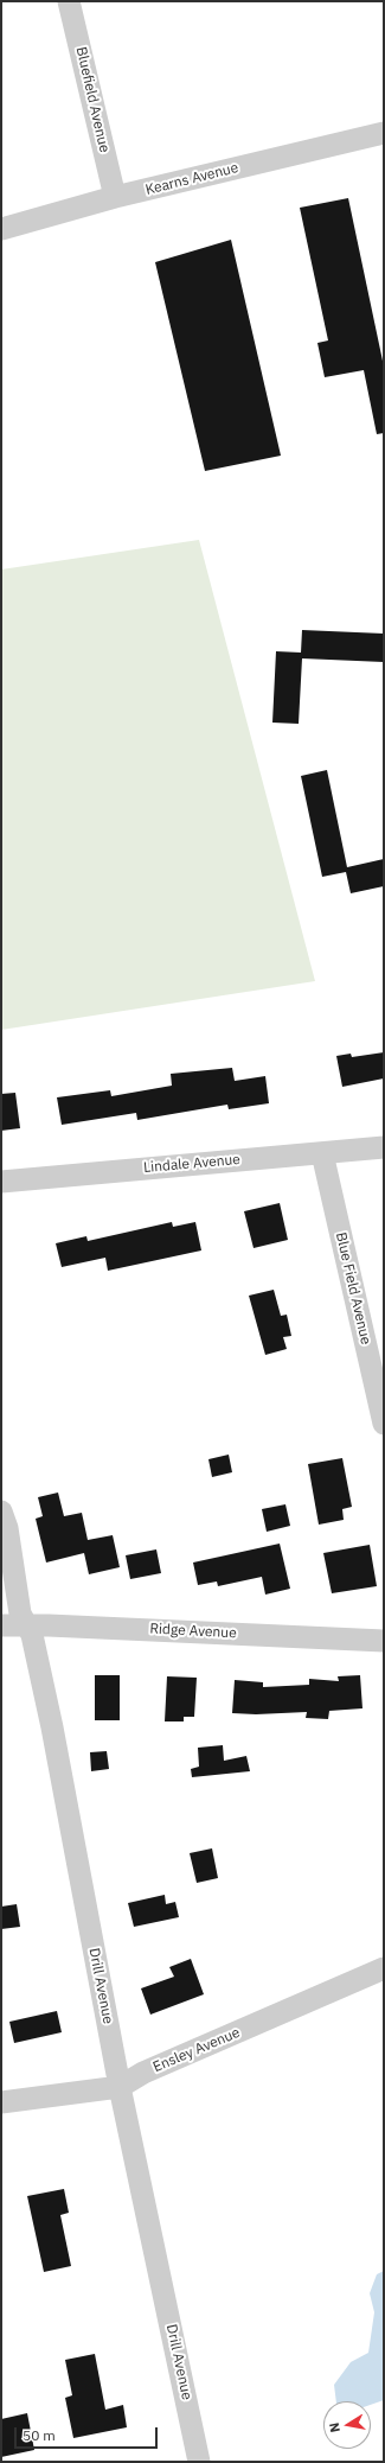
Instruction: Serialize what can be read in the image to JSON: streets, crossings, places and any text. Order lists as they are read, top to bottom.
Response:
{
  "streets": {
    "street": [
      "Bluefield Avenue",
      "Kearns Avenue",
      "Lindale Avenue",
      "Blue Field Avenue",
      "Ridge Avenue",
      "Drill Avenue",
      "Ensley Avenue"
    ]
  },
  "crossings": [
    ["Bluefield Avenue", "Kearns Avenue"],
    ["Lindale Avenue", "Blue Field Avenue"],
    ["Ridge Avenue", "Drill Avenue"],
    ["Drill Avenue", "Ensley Avenue"]
  ],
  "scale_bar": "50 m",
  "north": "left"
}
